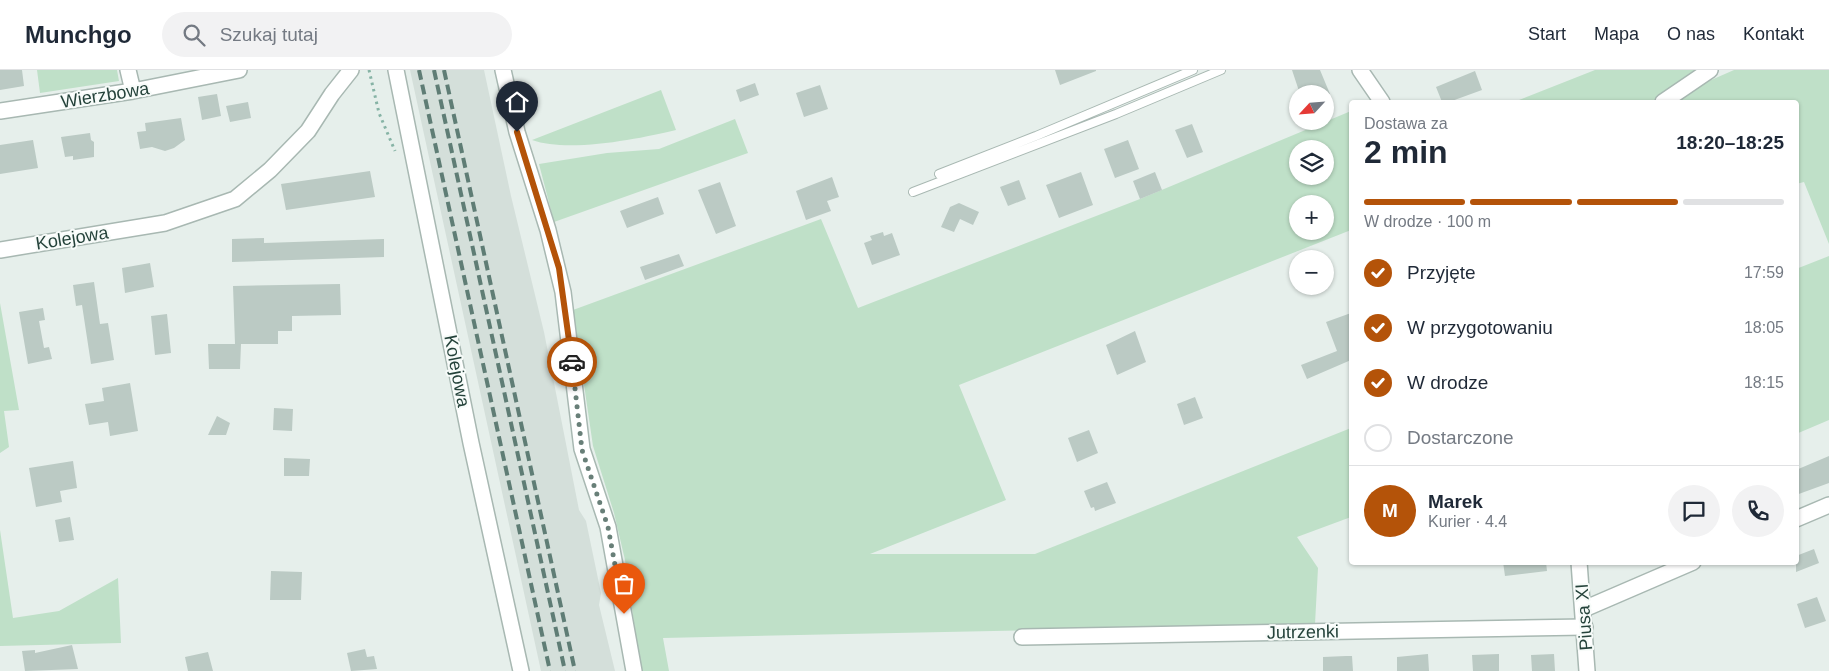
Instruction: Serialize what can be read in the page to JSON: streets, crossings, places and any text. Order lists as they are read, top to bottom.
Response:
{
  "streets": {
    "street": [
      "Wierzbowa",
      "Kolejowa",
      "Piusa XI",
      "Jutrzenki"
    ]
  },
  "crossings": [
    ["Piusa XI", "Jutrzenki"]
  ],
  "north": "bottom left",
  "page": {
    "header": "Munchgo",
    "search": "Szukaj tutaj",
    "nav": [
      "Start",
      "Mapa",
      "O nas",
      "Kontakt"
    ],
    "map_buttons": ["+", "−"],
    "heading": ["2 min", "Dostawa za", "18:20–18:25"],
    "panel": ["Marek", "Kurier · 4.4"],
    "bar": "W drodze · 100 m",
    "list": [
      ["Przyjęte", "17:59"],
      ["W przygotowaniu", "18:05"],
      ["W drodze", "18:15"],
      "Dostarczone"
    ],
    "round": "M"
  }
}
